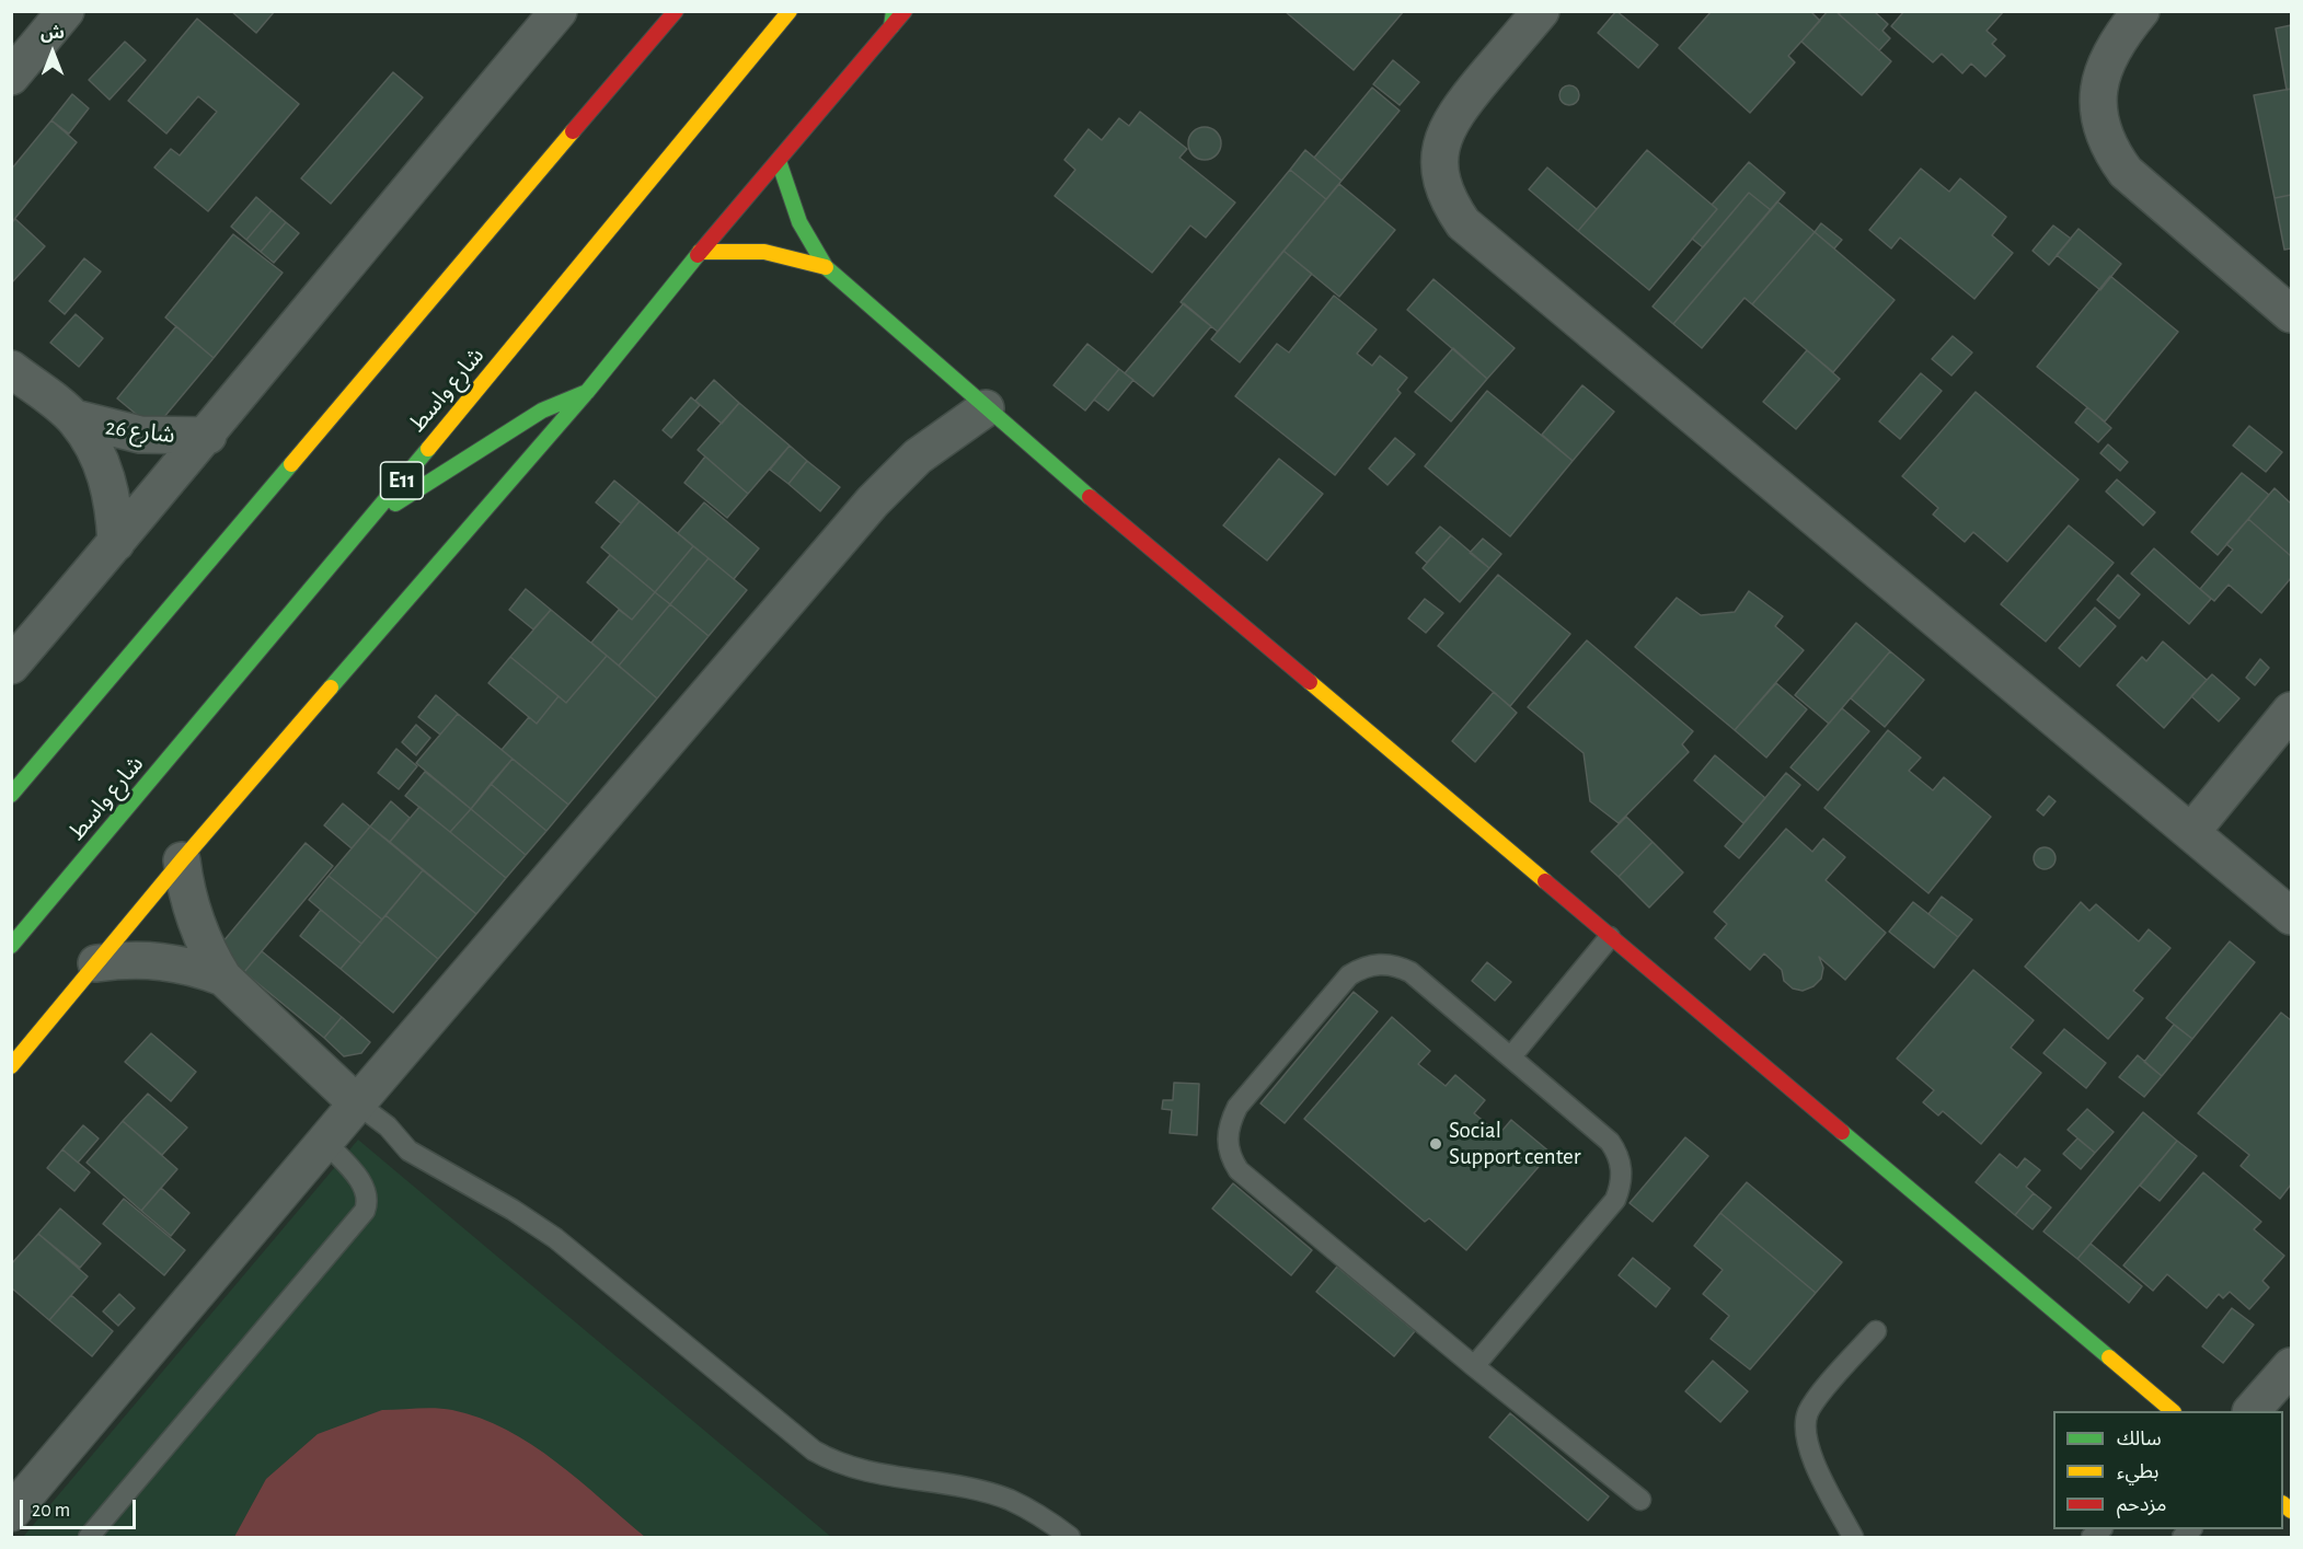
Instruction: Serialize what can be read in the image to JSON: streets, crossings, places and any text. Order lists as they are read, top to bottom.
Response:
{
  "streets": {
    "main road": ["شارع واسط", "E11"],
    "street": ["شارع 26"]
  },
  "places": ["Social Support center"],
  "legend": ["سالك", "بطيء", "مزدحم"],
  "scale_bar": "20 m",
  "north": "top"
}
